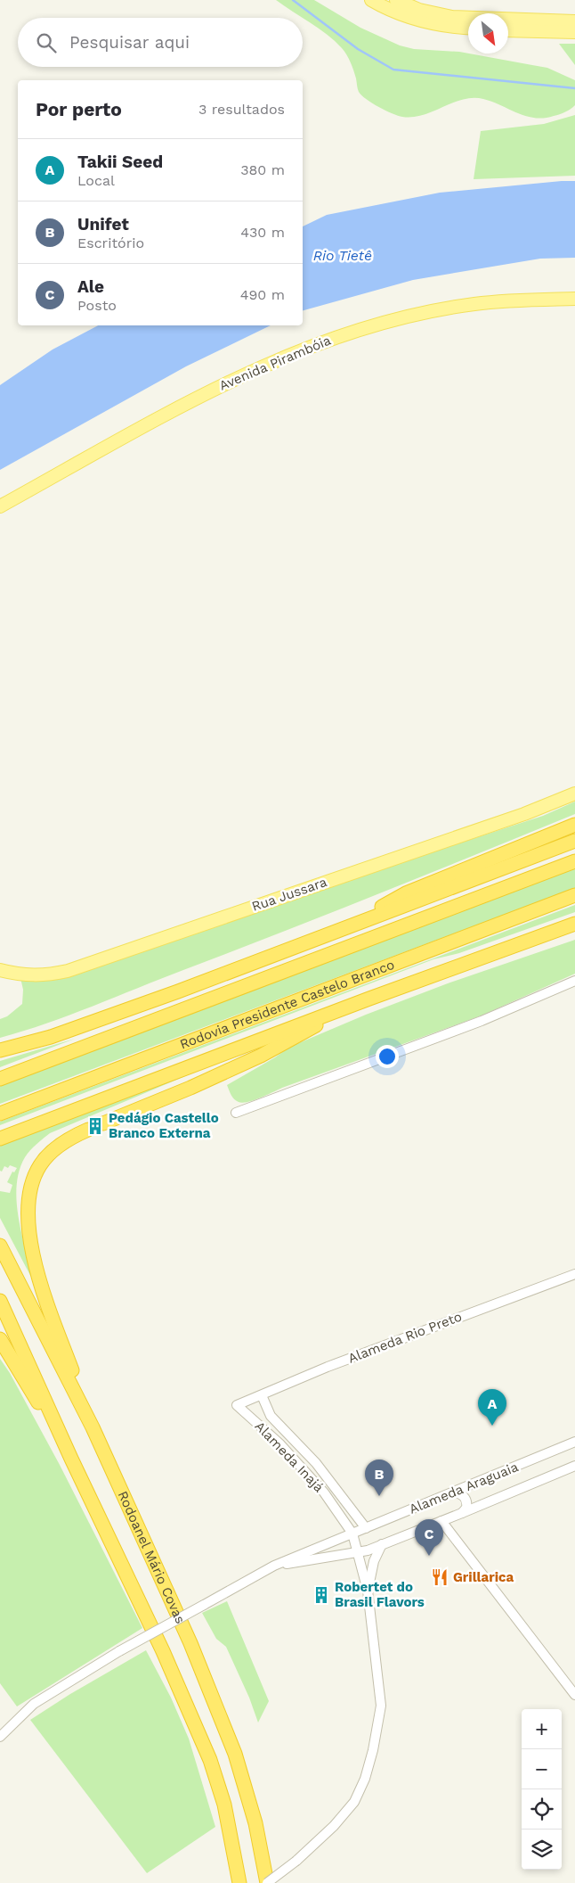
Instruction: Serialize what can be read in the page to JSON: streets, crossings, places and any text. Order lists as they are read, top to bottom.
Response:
{
  "streets": {
    "highway": ["Rodovia Presidente Castelo Branco", "Rodoanel Mário Covas"],
    "main road": ["Avenida Pirambóia", "Rua Jussara"],
    "street": ["Alameda Rio Preto", "Alameda Inajá", "Alameda Araguaia"]
  },
  "crossings": [
    ["Alameda Rio Preto", "Alameda Inajá"],
    ["Alameda Inajá", "Alameda Araguaia"]
  ],
  "water": ["Rio Tietê"],
  "places": {
    "building": ["Pedágio Castello Branco Externa", "Robertet do Brasil Flavors"],
    "restaurant": ["Grillarica"]
  },
  "north": "bottom right",
  "page": {
    "search": "Pesquisar aqui",
    "heading": ["Por perto", "3 resultados"],
    "list": [
      {
        "mark": "A",
        "name": "Takii Seed",
        "note": "Local",
        "value": "380 m"
      },
      {
        "mark": "B",
        "name": "Unifet",
        "note": "Escritório",
        "value": "430 m"
      },
      {
        "mark": "C",
        "name": "Ale",
        "note": "Posto",
        "value": "490 m"
      }
    ],
    "pins": ["A", "B", "C"],
    "map_buttons": ["+", "−"]
  }
}
